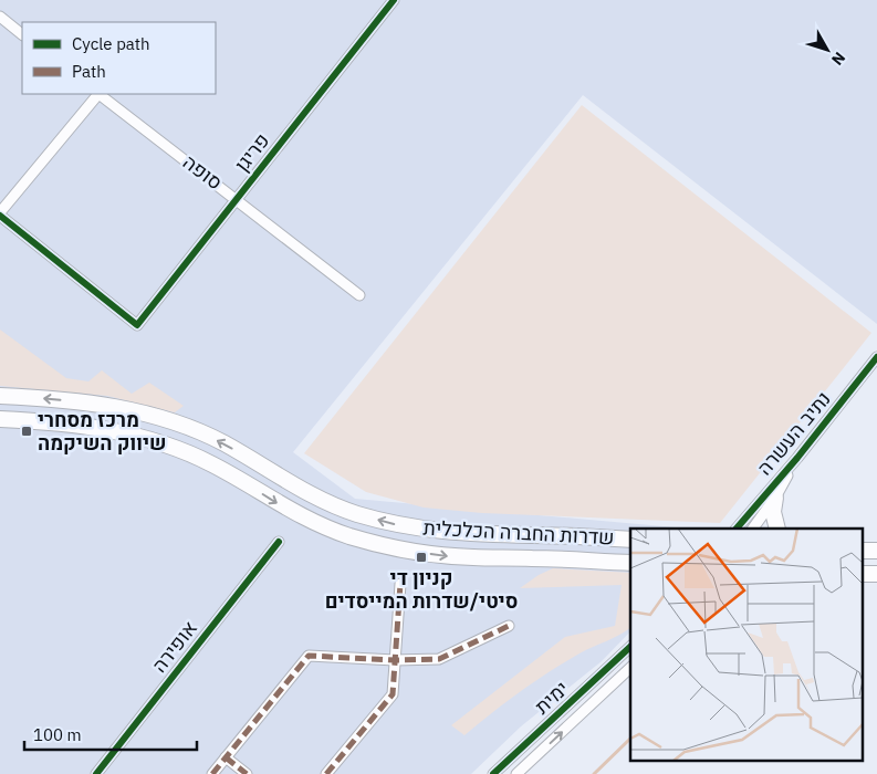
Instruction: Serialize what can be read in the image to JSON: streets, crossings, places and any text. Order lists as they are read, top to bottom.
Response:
{
  "streets": {
    "main road": ["שדרות החברה הכלכלית"],
    "street": [
      "פריגן",
      "סופה",
      "נתיב העשרה",
      "אופירה",
      "ימית"
    ]
  },
  "crossings": [
    ["פריגן", "סופה"]
  ],
  "places": {
    "transit": ["מרכז מסחרי שיווק השיקמה", "קניון די סיטי/שדרות המייסדים"]
  },
  "legend": ["Cycle path", "Path"],
  "scale_bar": "100 m",
  "north": "bottom right"
}
